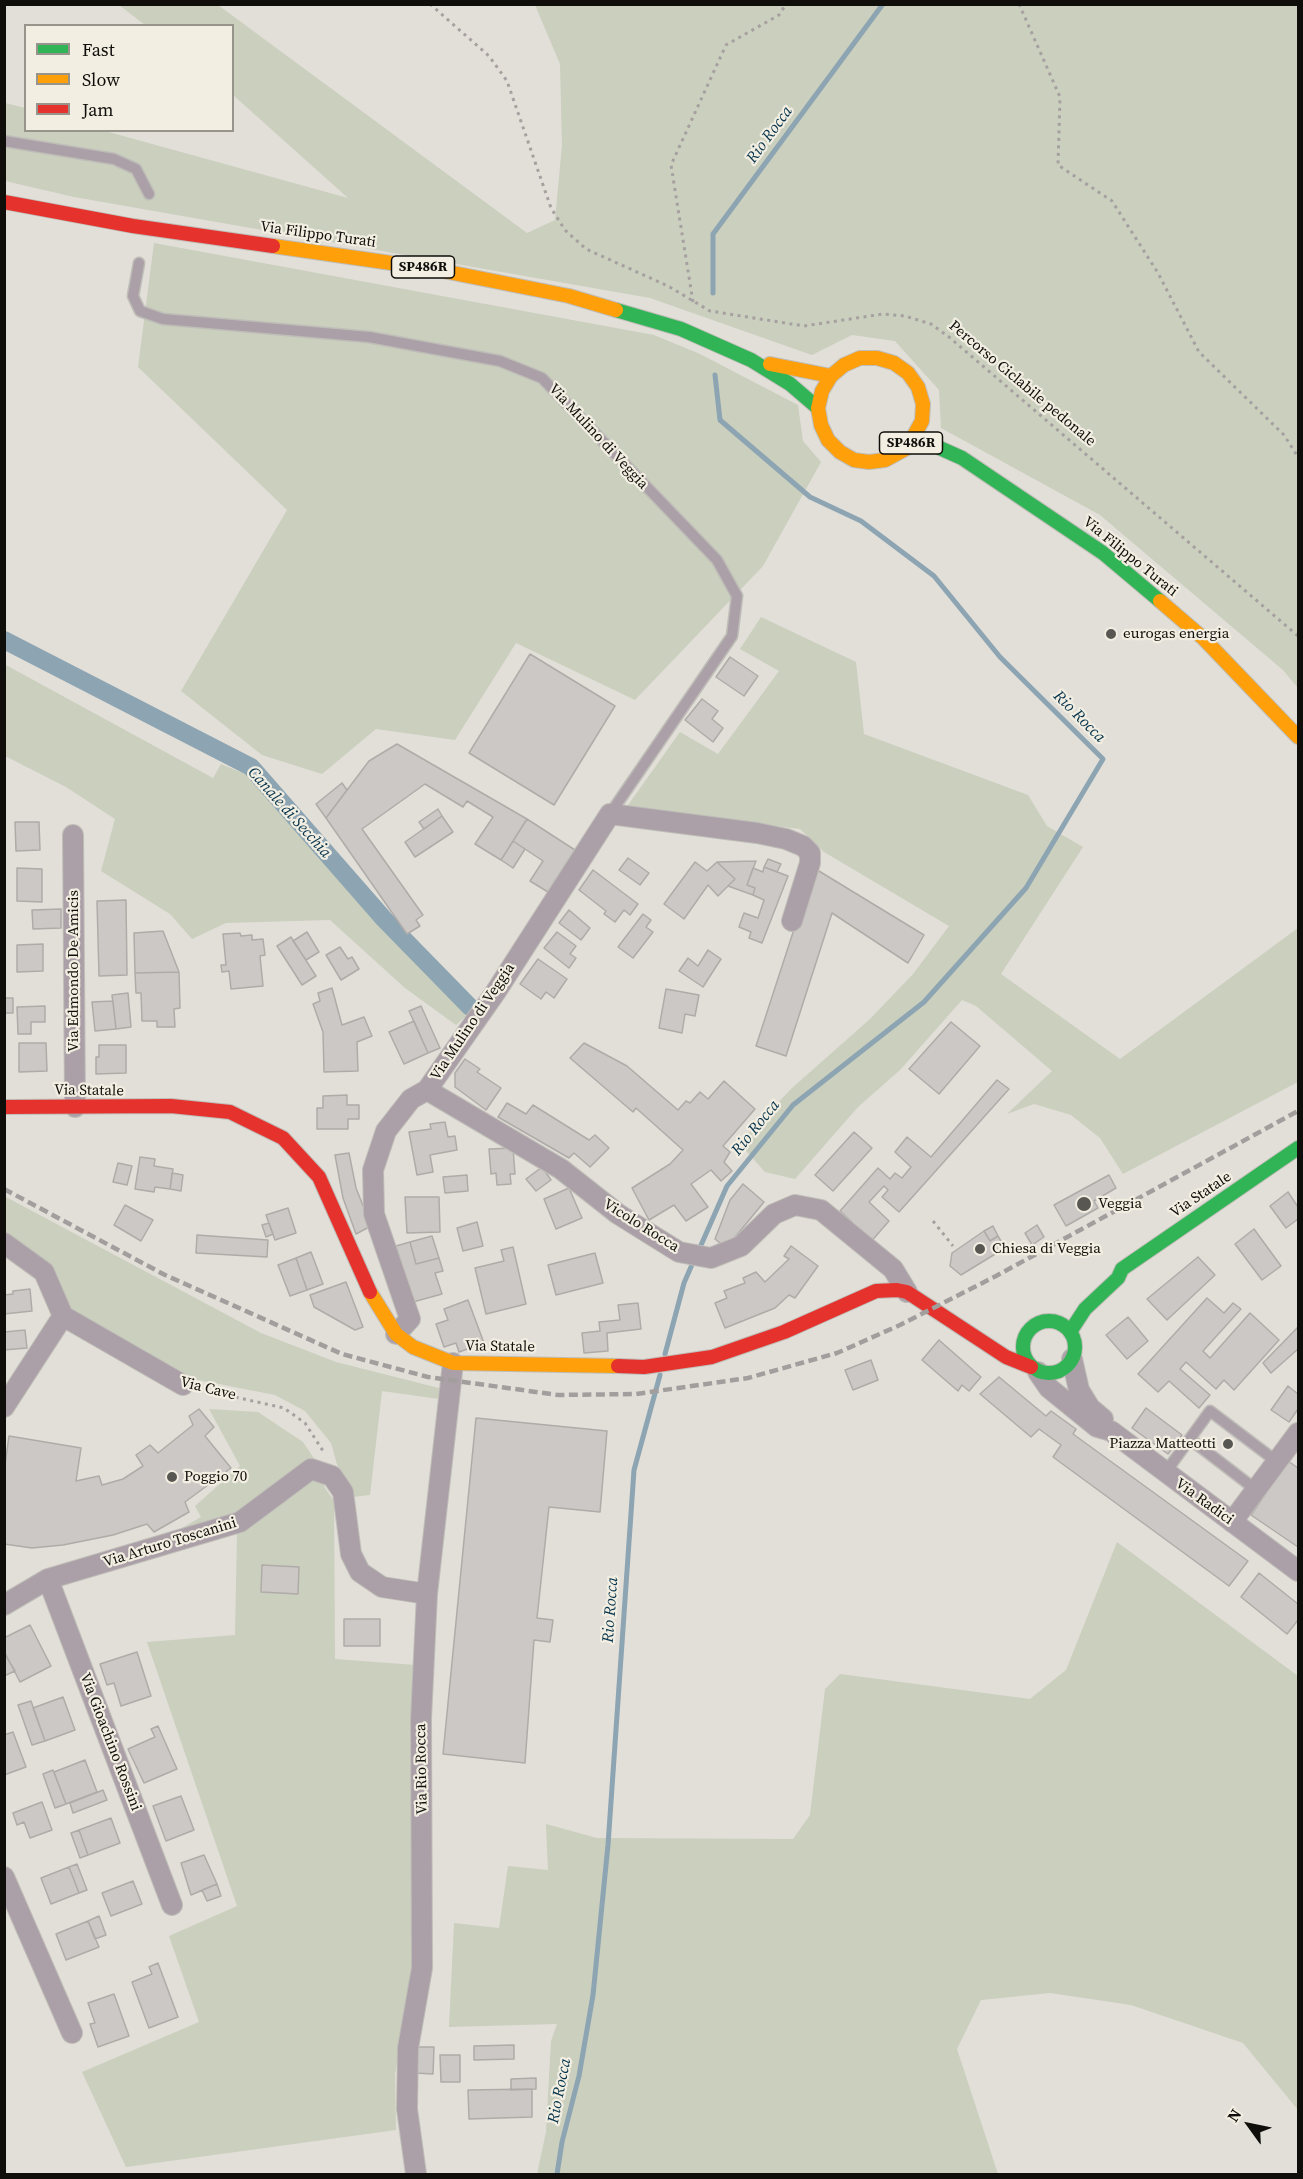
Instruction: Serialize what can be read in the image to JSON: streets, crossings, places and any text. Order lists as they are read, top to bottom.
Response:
{
  "streets": {
    "main road": ["Via Filippo Turati", "SP486R", "Via Statale"],
    "street": [
      "Via Mulino di Veggia",
      "Via Edmondo De Amicis",
      "Vicolo Rocca",
      "Via Cave",
      "Via Radici",
      "Via Arturo Toscanini",
      "Via Gioachino Rossini",
      "Via Rio Rocca"
    ],
    "path": ["Percorso Ciclabile pedonale"]
  },
  "crossings": [
    ["Via Filippo Turati", "SP486R"],
    ["Via Mulino di Veggia", "Via Statale"],
    ["Via Mulino di Veggia", "Vicolo Rocca"],
    ["Via Edmondo De Amicis", "Via Statale"],
    ["Via Statale", "Vicolo Rocca"],
    ["Via Statale", "Via Rio Rocca"],
    ["Via Cave", "Via Arturo Toscanini"],
    ["Via Arturo Toscanini", "Via Gioachino Rossini"]
  ],
  "water": ["Rio Rocca", "Canale di Secchia"],
  "places": [
    "eurogas energia",
    "Veggia",
    "Chiesa di Veggia",
    "Piazza Matteotti",
    "Poggio 70"
  ],
  "legend": ["Fast", "Slow", "Jam"],
  "north": "top left"
}
